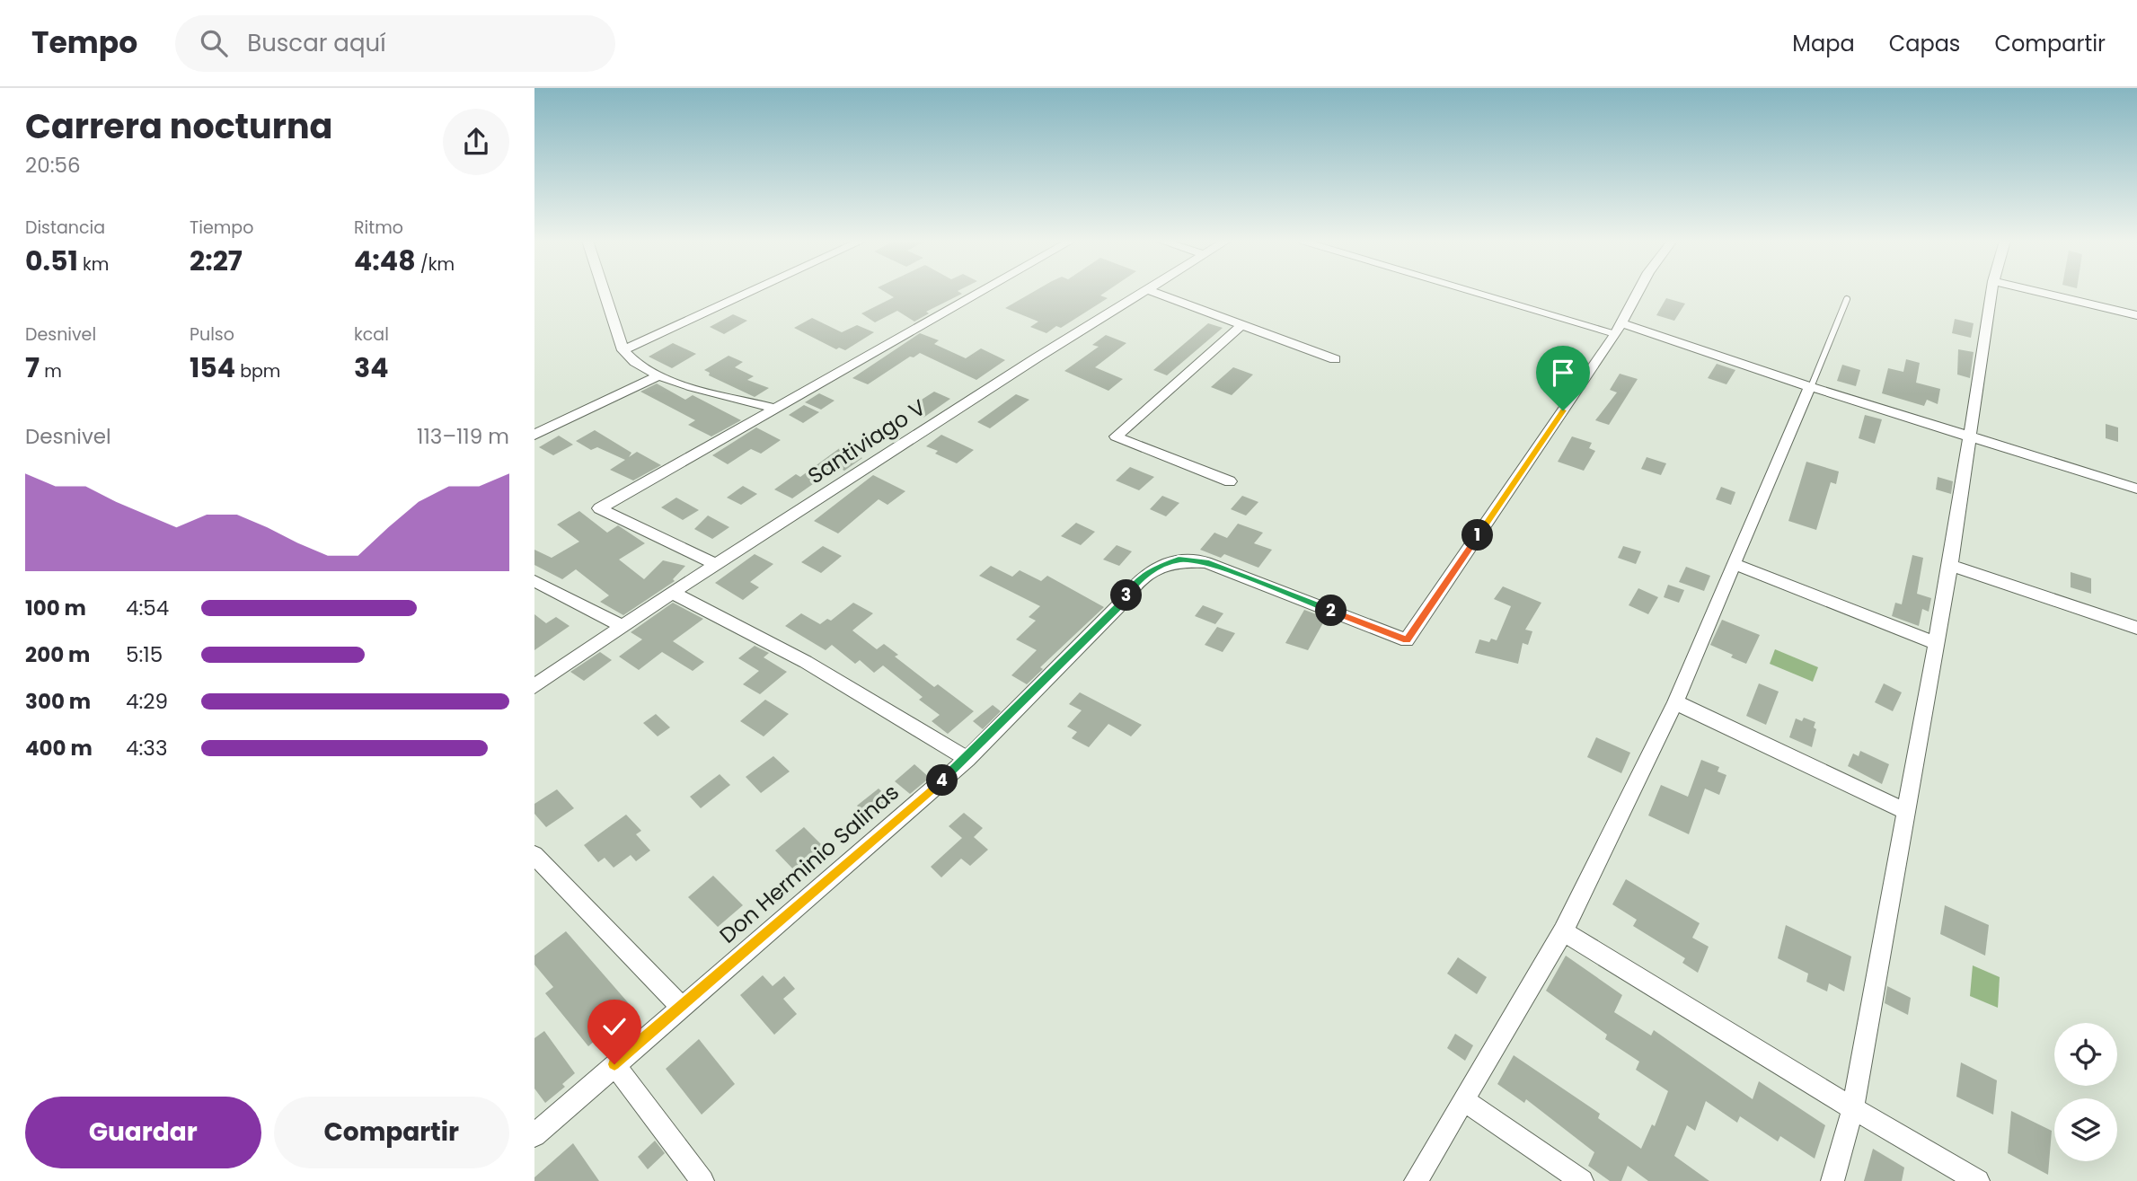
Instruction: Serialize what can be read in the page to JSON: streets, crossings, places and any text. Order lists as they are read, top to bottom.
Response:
{
  "streets": {
    "street": ["Santiviago V", "Don Herminio Salinas"]
  },
  "page": {
    "header": "Tempo",
    "search": "Buscar aquí",
    "nav": ["Mapa", "Capas", "Compartir"],
    "heading": ["Carrera nocturna", "20:56"],
    "stats": [
      ["Distancia", "0.51 km"],
      ["Tiempo", "2:27"],
      ["Ritmo", "4:48 /km"],
      ["Desnivel", "7 m"],
      ["Pulso", "154 bpm"],
      ["kcal", "34"]
    ],
    "chart": ["Desnivel", "113–119 m"],
    "pins": [
      "1",
      "3",
      "2",
      "4"
    ],
    "list": [
      {
        "name": "100 m",
        "note": "4:54"
      },
      {
        "name": "200 m",
        "note": "5:15"
      },
      {
        "name": "300 m",
        "note": "4:29"
      },
      {
        "name": "400 m",
        "note": "4:33"
      }
    ],
    "buttons": ["Guardar", "Compartir"]
  }
}
